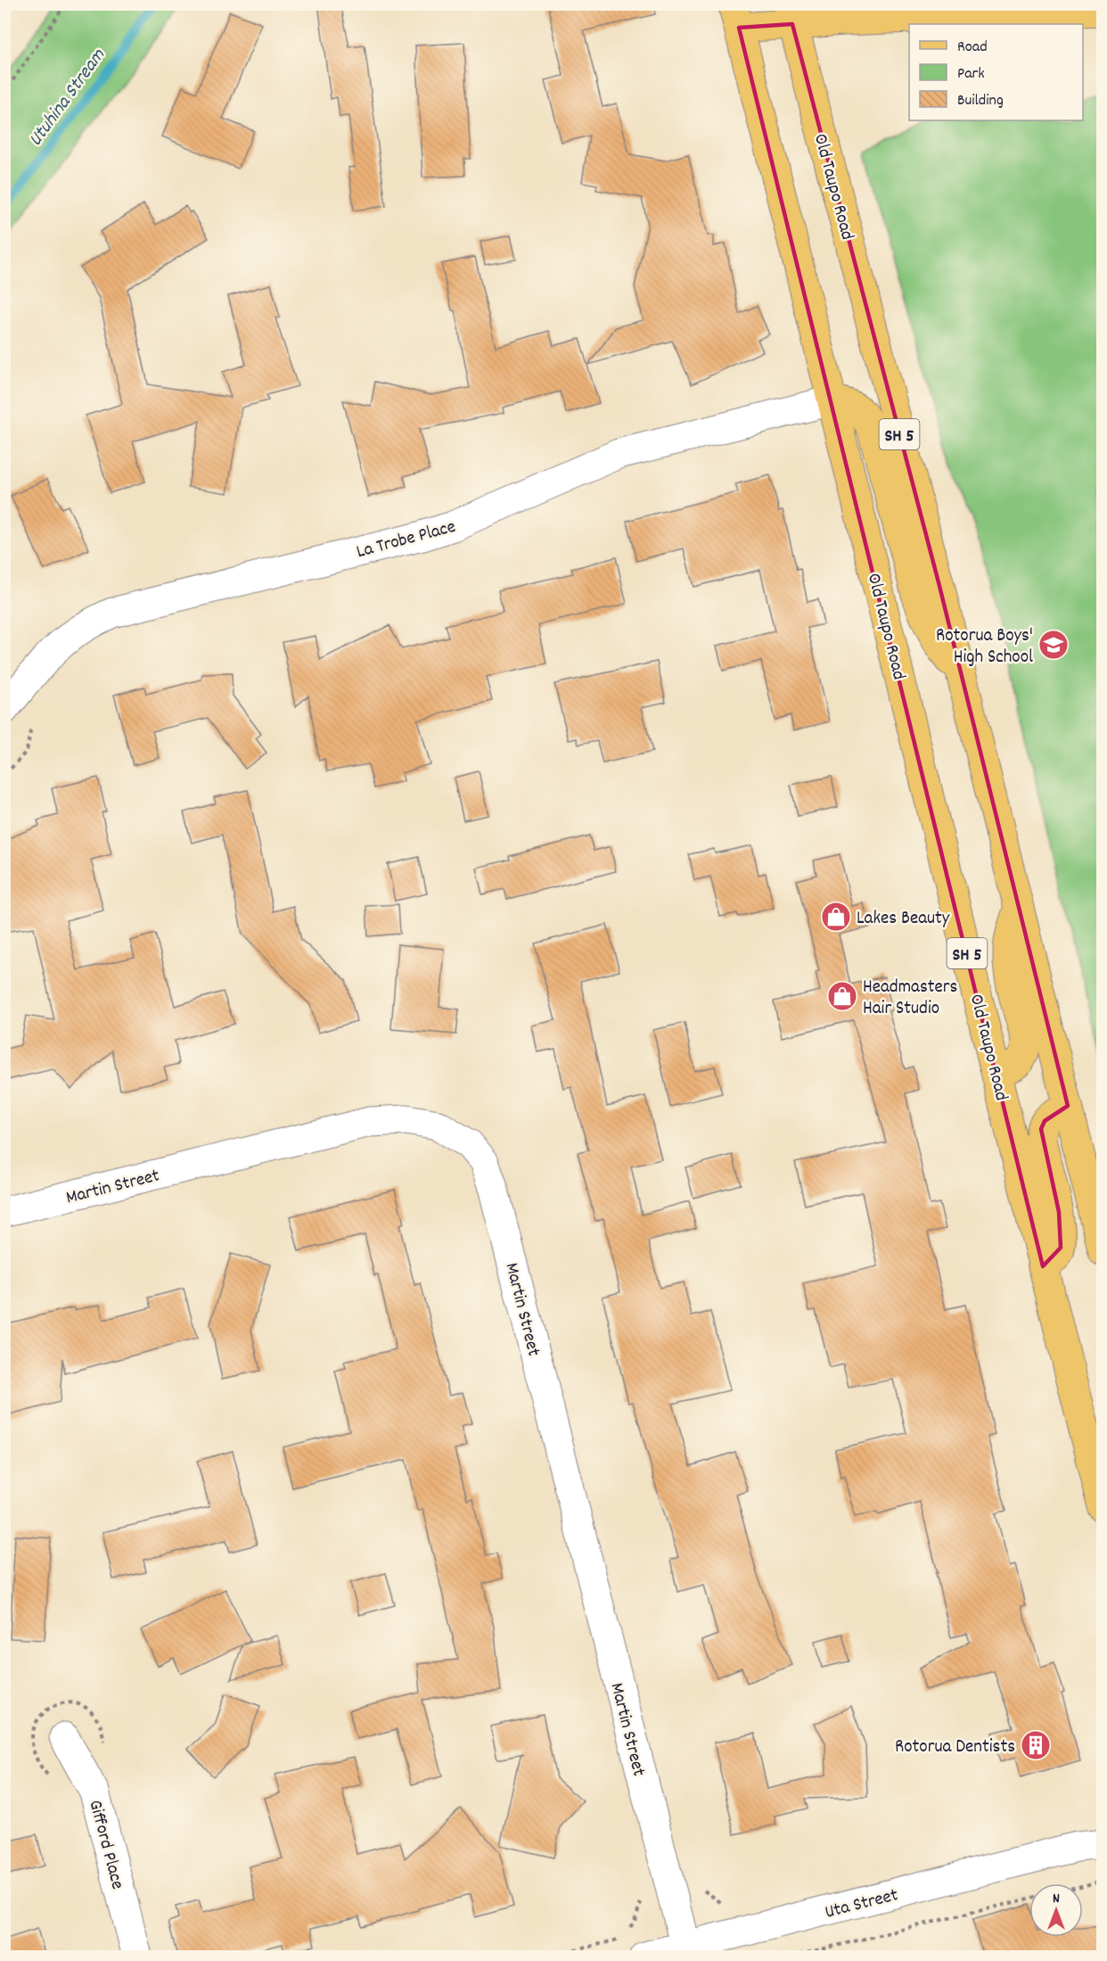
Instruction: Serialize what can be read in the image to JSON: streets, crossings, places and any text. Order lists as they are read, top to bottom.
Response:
{
  "streets": {
    "main road": ["Old Taupo Road", "SH 5"],
    "street": [
      "La Trobe Place",
      "Martin Street",
      "Gifford Place",
      "Uta Street"
    ]
  },
  "crossings": [
    ["Old Taupo Road", "La Trobe Place"],
    ["Martin Street", "Uta Street"]
  ],
  "water": ["Utuhina Stream"],
  "places": {
    "school or university": ["Rotorua Boys' High School"],
    "shop": ["Lakes Beauty", "Headmasters Hair Studio"],
    "building": ["Rotorua Dentists"]
  },
  "legend": ["Road", "Park", "Building"],
  "north": "top"
}
